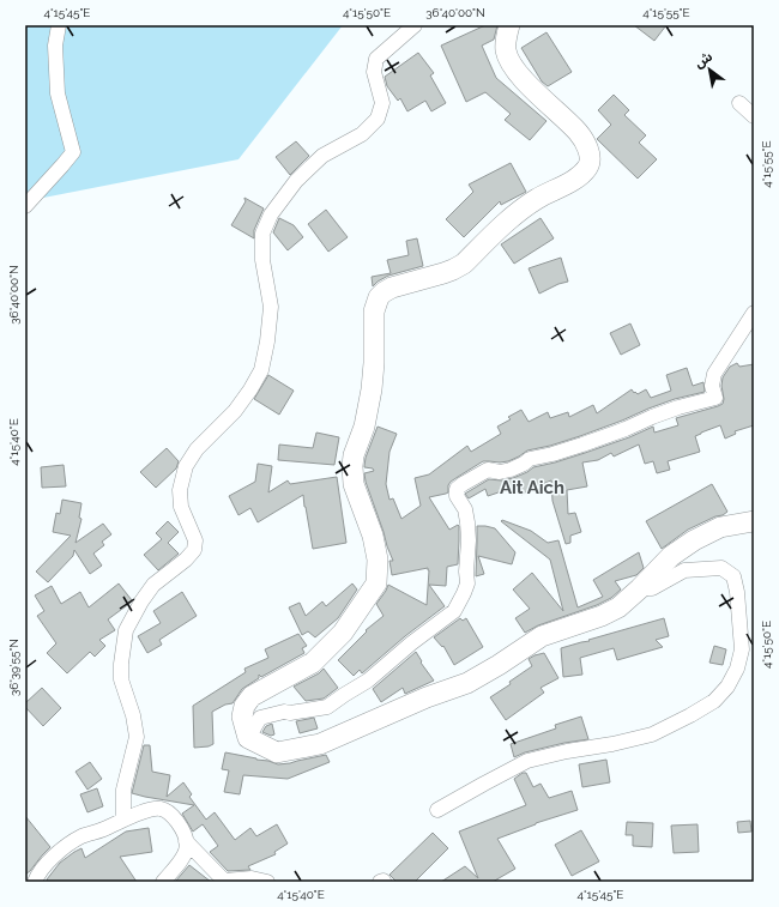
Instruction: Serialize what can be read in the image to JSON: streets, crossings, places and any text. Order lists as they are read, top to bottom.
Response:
{
  "districts": ["Ait Aich"],
  "north": "top left",
  "coordinates": [
    "4°15'45\"E",
    "4°15'50\"E",
    "36°40'00\"N",
    "4°15'55\"E",
    "4°15'40\"E",
    "36°39'55\"N"
  ]
}
